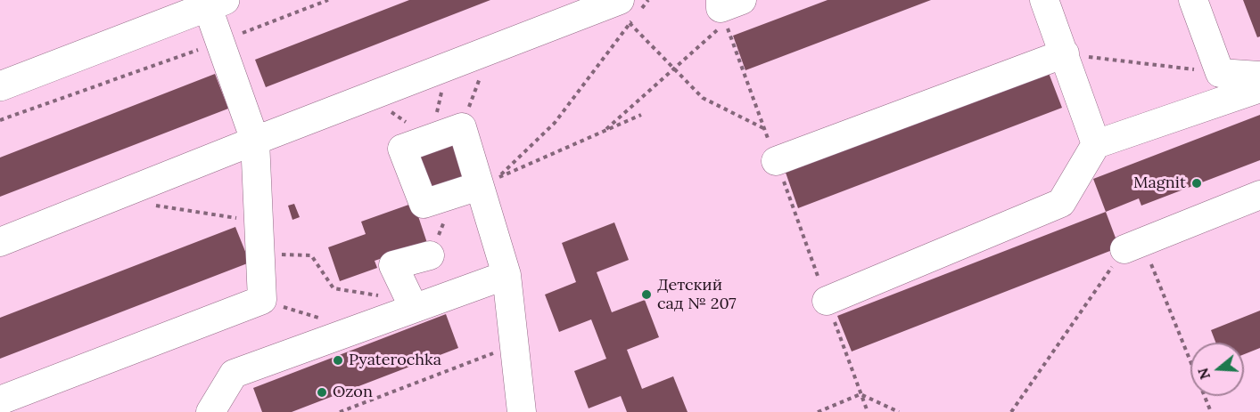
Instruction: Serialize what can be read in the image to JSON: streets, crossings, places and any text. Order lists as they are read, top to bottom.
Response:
{
  "places": [
    "Magnit",
    "Детский сад № 207",
    "Pyaterochka",
    "Ozon"
  ],
  "north": "left"
}
